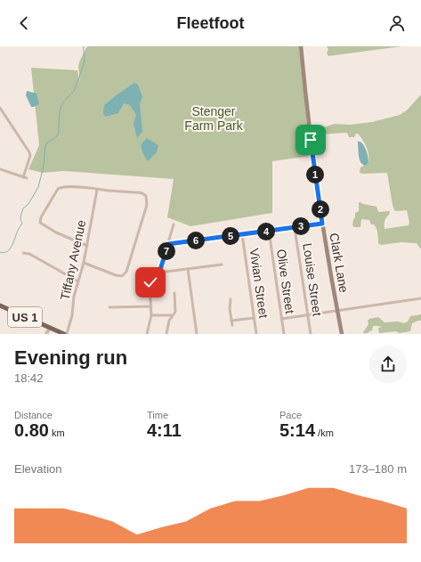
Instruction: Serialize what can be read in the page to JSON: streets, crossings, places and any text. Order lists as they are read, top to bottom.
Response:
{
  "streets": {
    "main road": ["Clark Lane", "US 1"],
    "street": [
      "Tiffany Avenue",
      "Louise Street",
      "Olive Street",
      "Vivian Street"
    ]
  },
  "crossings": [
    ["Tiffany Avenue", "US 1"]
  ],
  "parks": ["Stenger Farm Park"],
  "page": {
    "header": "Fleetfoot",
    "pins": [
      "1",
      "2",
      "3",
      "4",
      "5",
      "6",
      "7"
    ],
    "heading": ["Evening run", "18:42"],
    "stats": [
      ["Distance", "0.80 km"],
      ["Time", "4:11"],
      ["Pace", "5:14 /km"]
    ],
    "chart": ["Elevation", "173–180 m"]
  }
}
